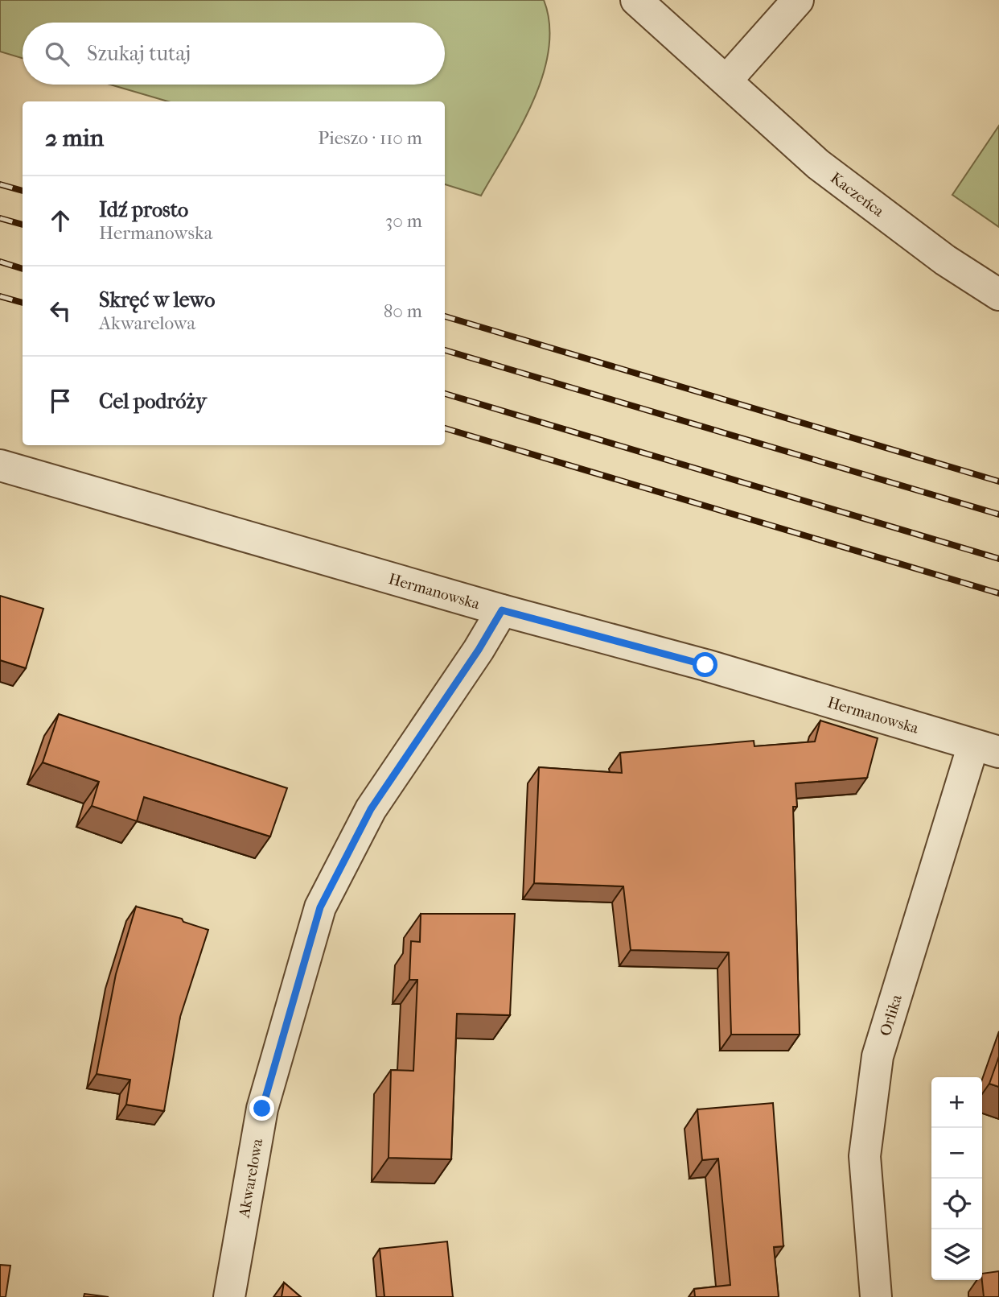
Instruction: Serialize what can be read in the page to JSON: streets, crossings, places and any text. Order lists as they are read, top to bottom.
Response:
{
  "streets": {
    "street": [
      "Kaczeńca",
      "Hermanowska",
      "Orlika",
      "Akwarelowa"
    ]
  },
  "crossings": [
    ["Hermanowska", "Orlika"],
    ["Hermanowska", "Akwarelowa"]
  ],
  "page": {
    "search": "Szukaj tutaj",
    "heading": ["2 min", "Pieszo · 110 m"],
    "list": [
      ["Idź prosto", "Hermanowska", "30 m"],
      ["Skręć w lewo", "Akwarelowa", "80 m"],
      "Cel podróży"
    ],
    "map_buttons": ["+", "−"]
  }
}
